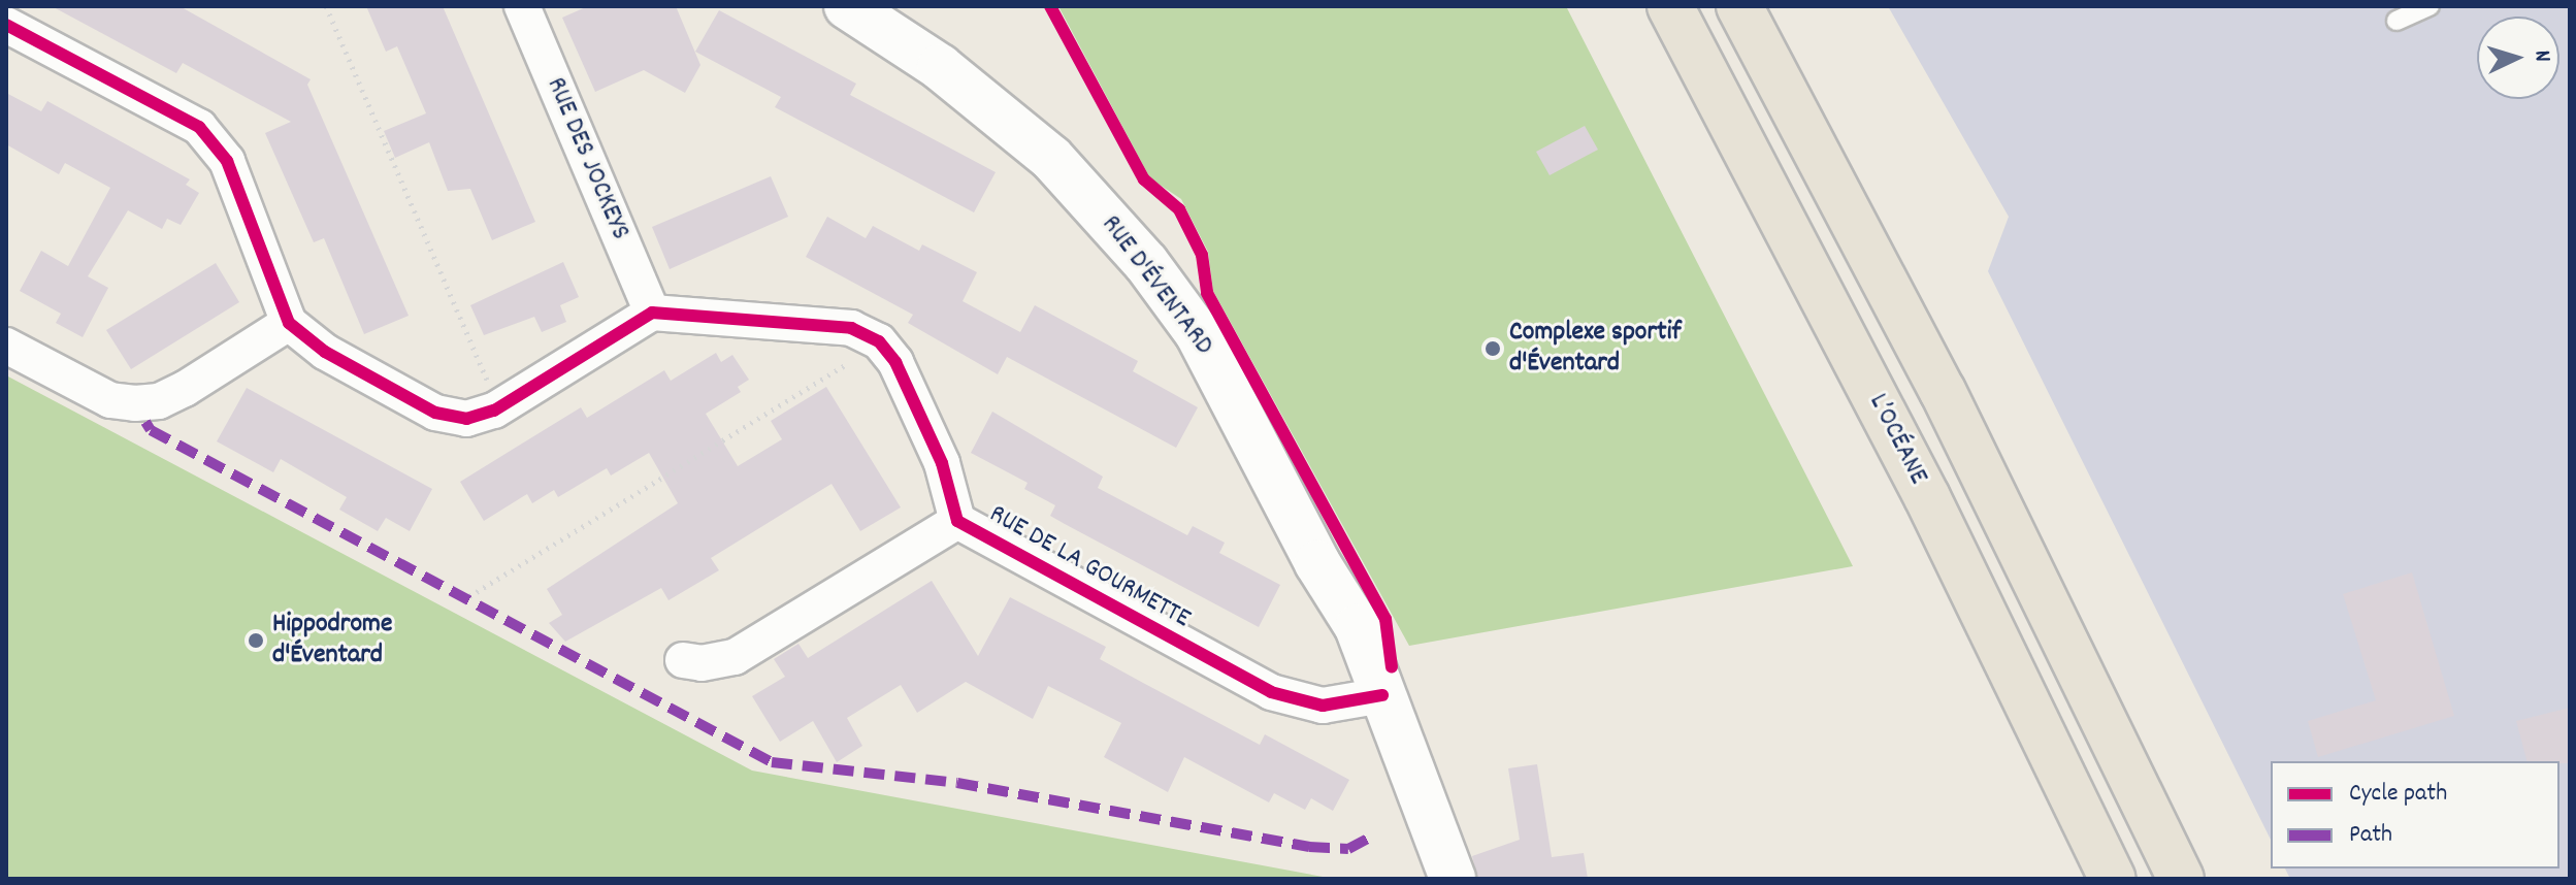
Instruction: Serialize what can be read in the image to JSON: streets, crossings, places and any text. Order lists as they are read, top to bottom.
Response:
{
  "streets": {
    "highway": ["L’OCÉANE"],
    "street": ["RUE DES JOCKEYS", "RUE D'ÉVENTARD", "RUE DE LA GOURMETTE"]
  },
  "crossings": [
    ["RUE DES JOCKEYS", "RUE DE LA GOURMETTE"],
    ["RUE D'ÉVENTARD", "RUE DE LA GOURMETTE"]
  ],
  "places": ["Complexe sportif d'Éventard", "Hippodrome d'Éventard"],
  "legend": ["Cycle path", "Path"],
  "north": "right"
}
